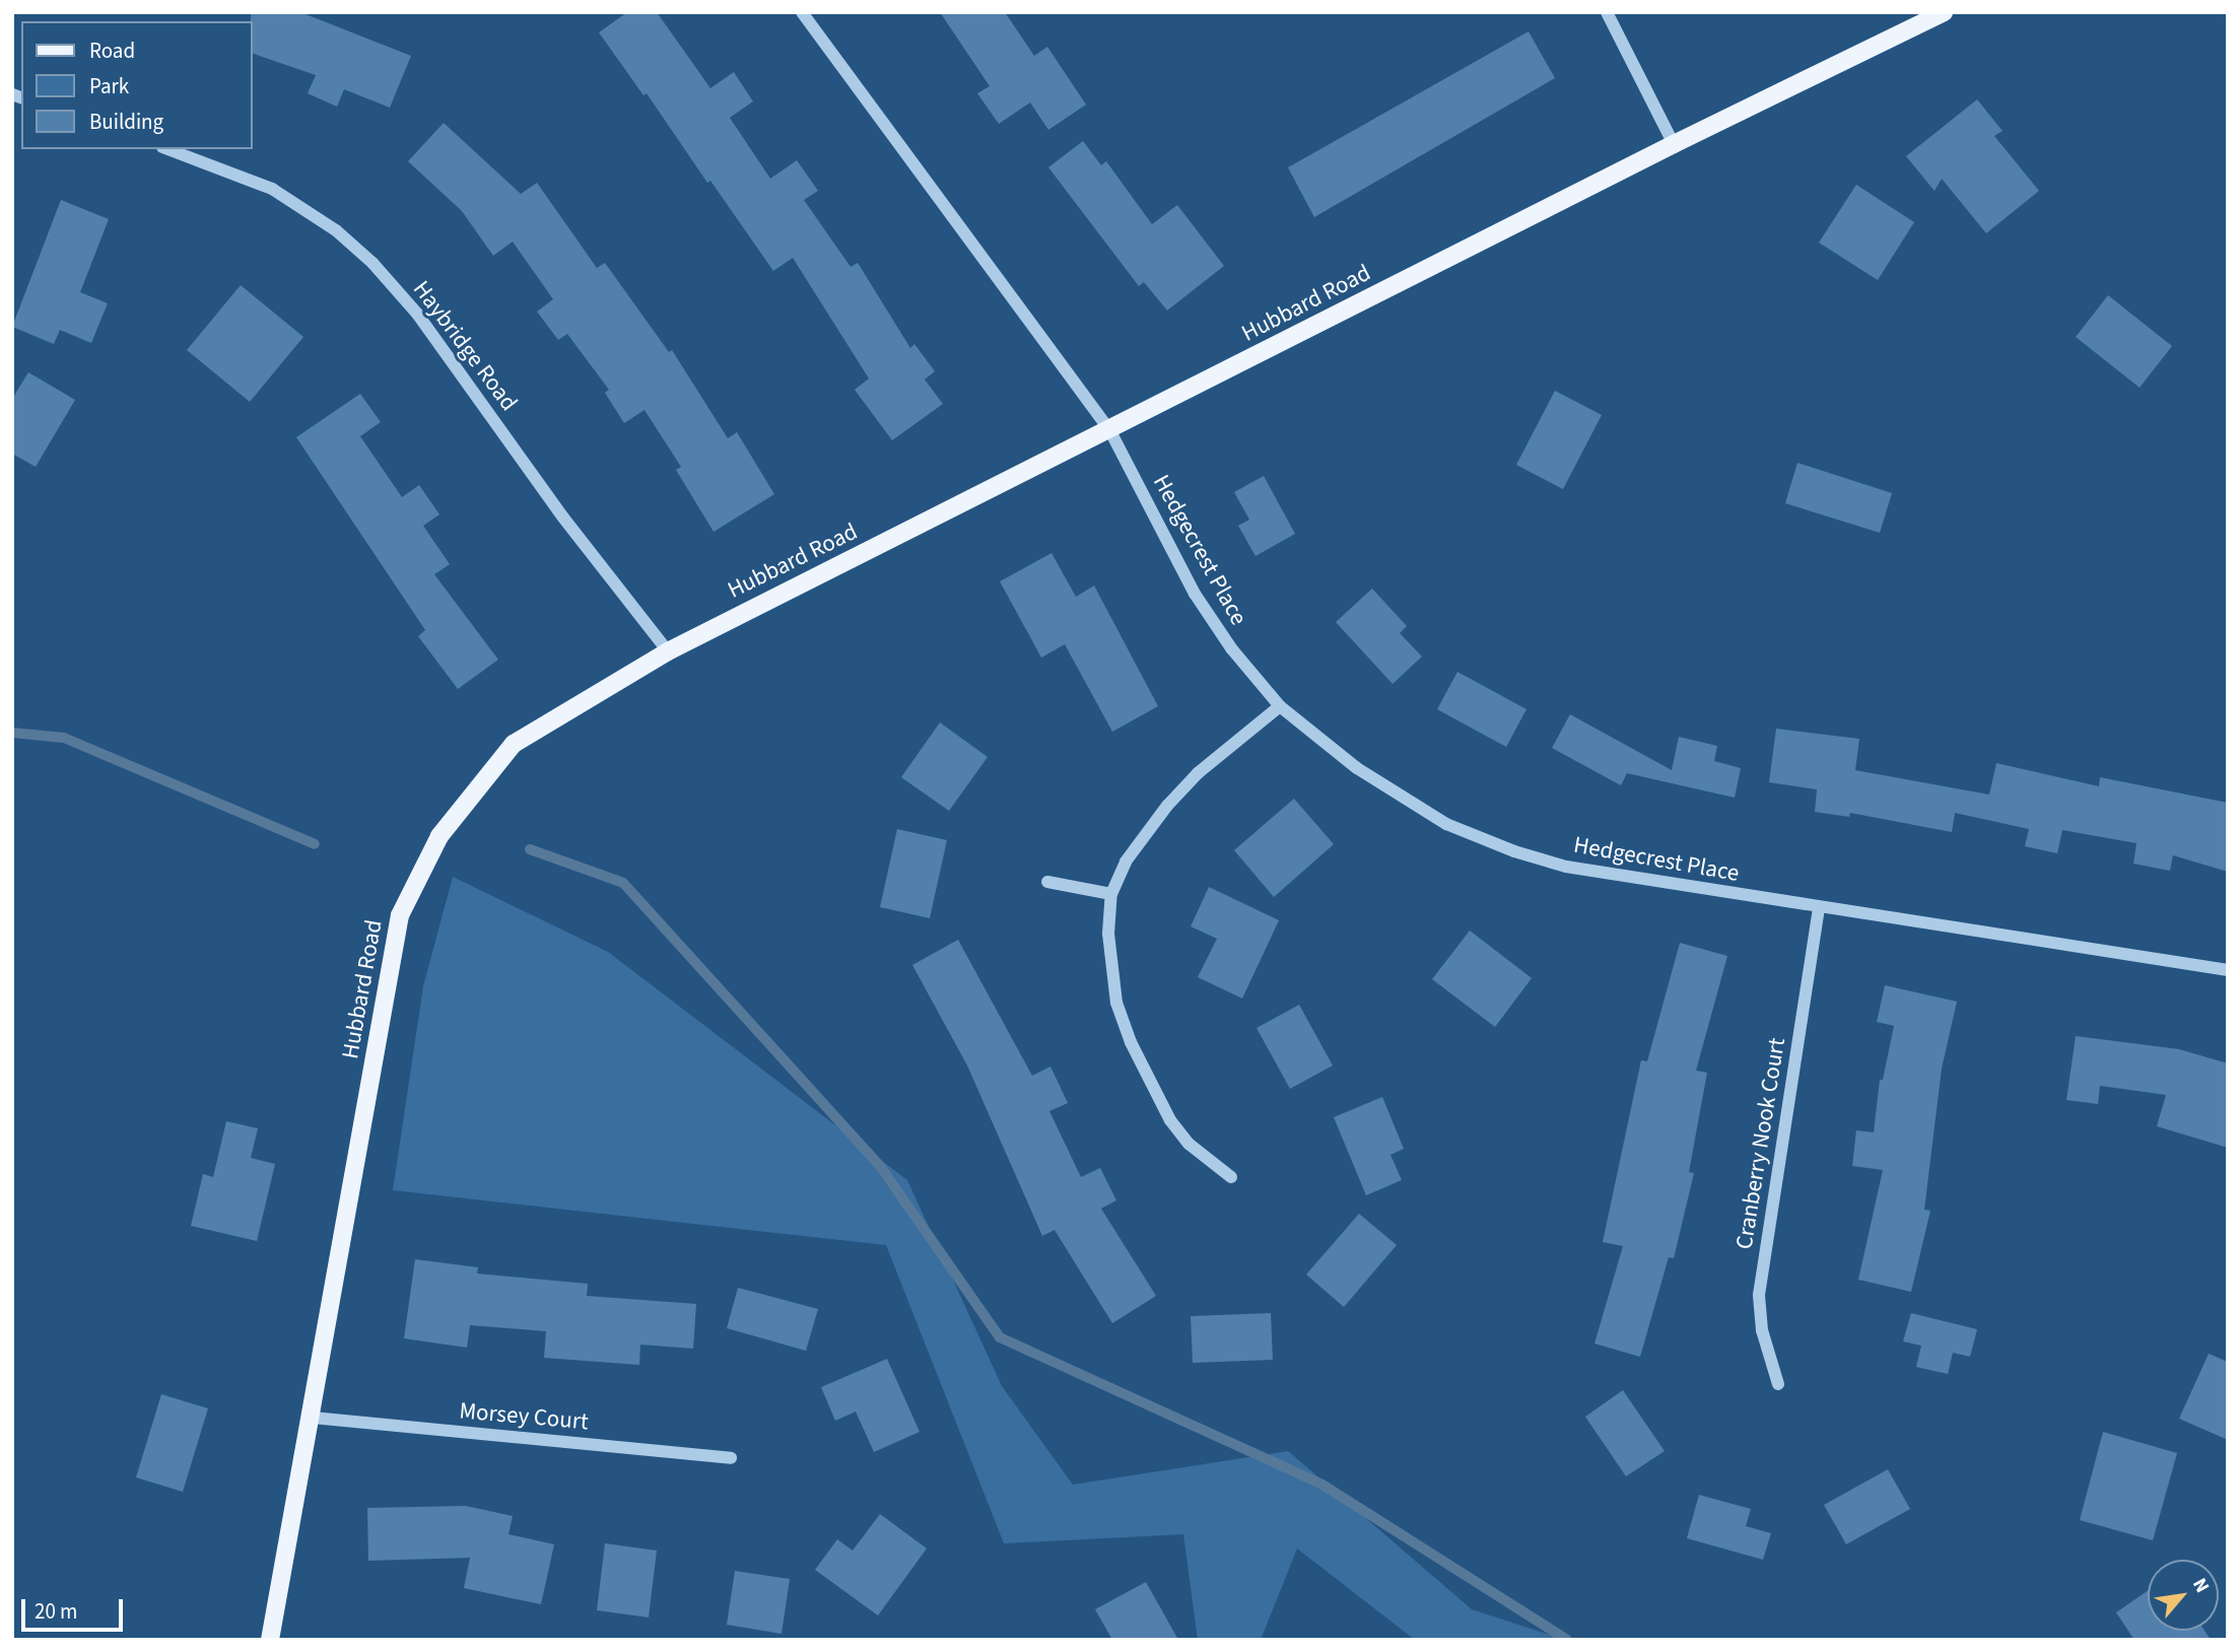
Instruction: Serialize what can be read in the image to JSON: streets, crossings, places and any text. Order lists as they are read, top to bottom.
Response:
{
  "streets": {
    "main road": ["Hubbard Road"],
    "street": [
      "Haybridge Road",
      "Hedgecrest Place",
      "Cranberry Nook Court",
      "Morsey Court"
    ]
  },
  "crossings": [
    ["Hubbard Road", "Haybridge Road"],
    ["Hubbard Road", "Hedgecrest Place"],
    ["Hubbard Road", "Morsey Court"],
    ["Hedgecrest Place", "Cranberry Nook Court"]
  ],
  "legend": ["Road", "Park", "Building"],
  "scale_bar": "20 m",
  "north": "top right"
}
